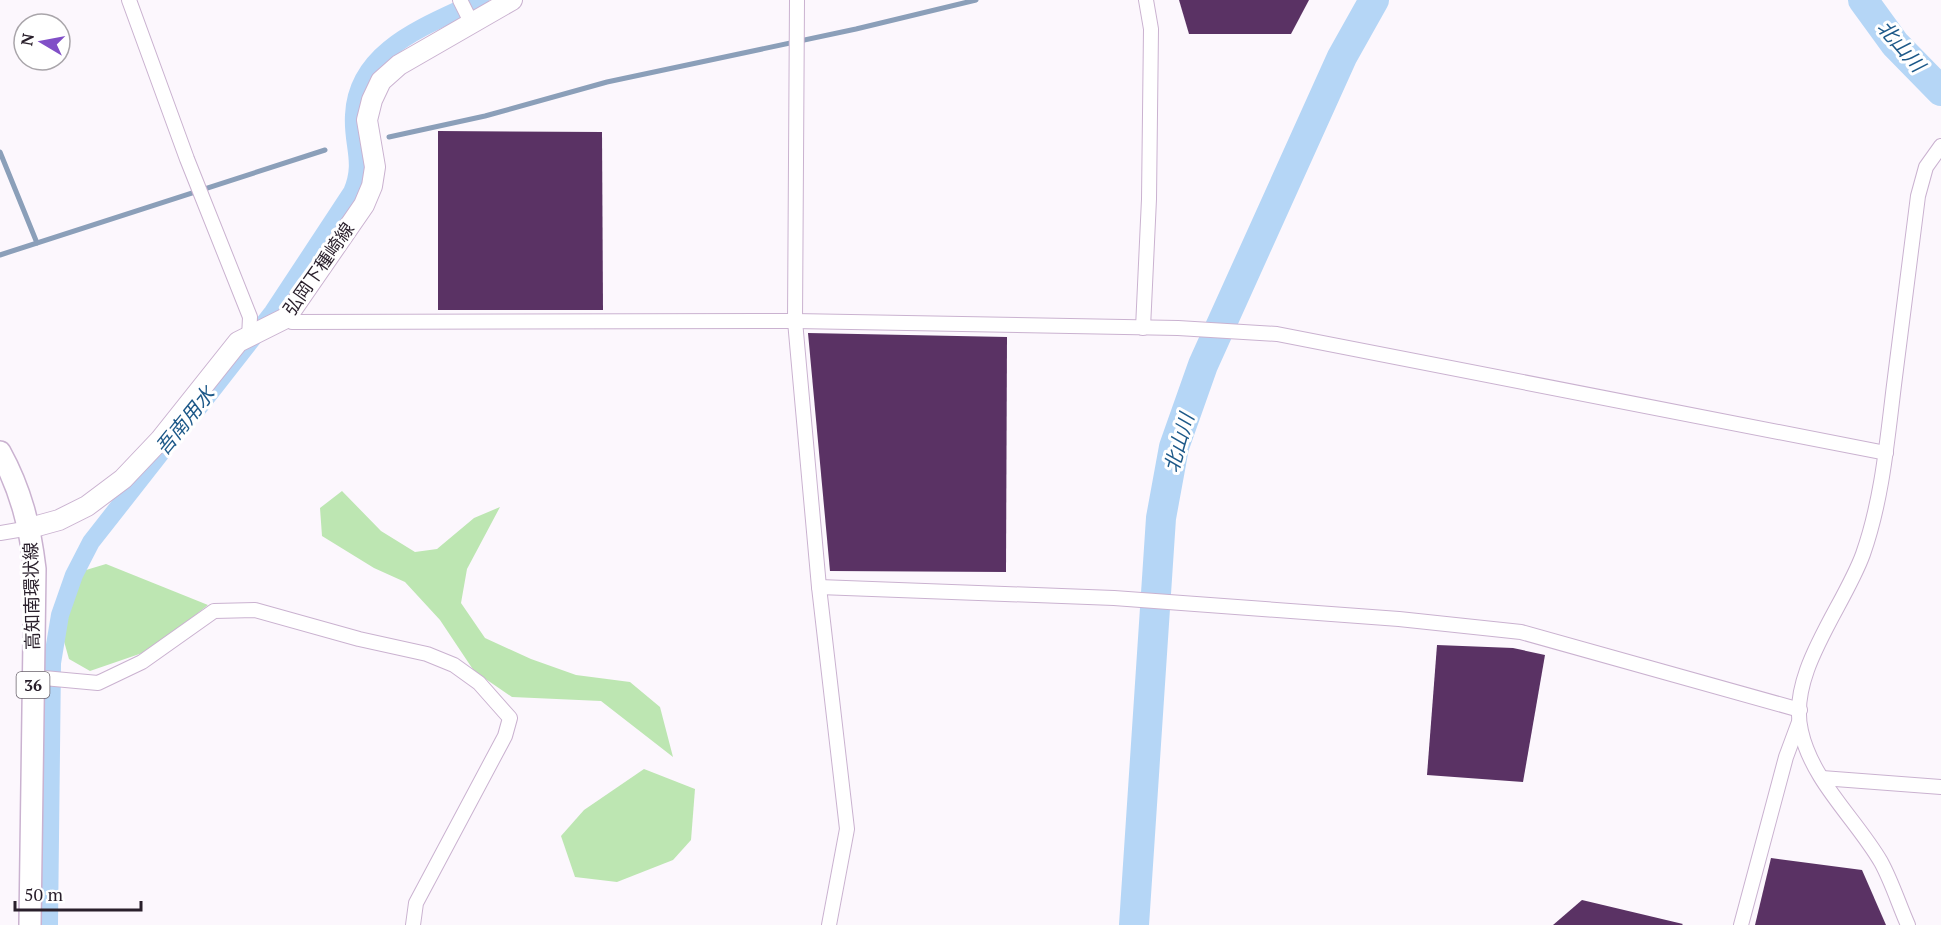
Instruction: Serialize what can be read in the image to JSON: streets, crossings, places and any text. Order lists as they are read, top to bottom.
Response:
{
  "streets": {
    "main road": ["弘岡下種崎線", "高知南環状線", "36"]
  },
  "crossings": [
    ["弘岡下種崎線", "高知南環状線"]
  ],
  "water": ["北山川", "吾南用水"],
  "scale_bar": "50 m",
  "north": "left"
}
